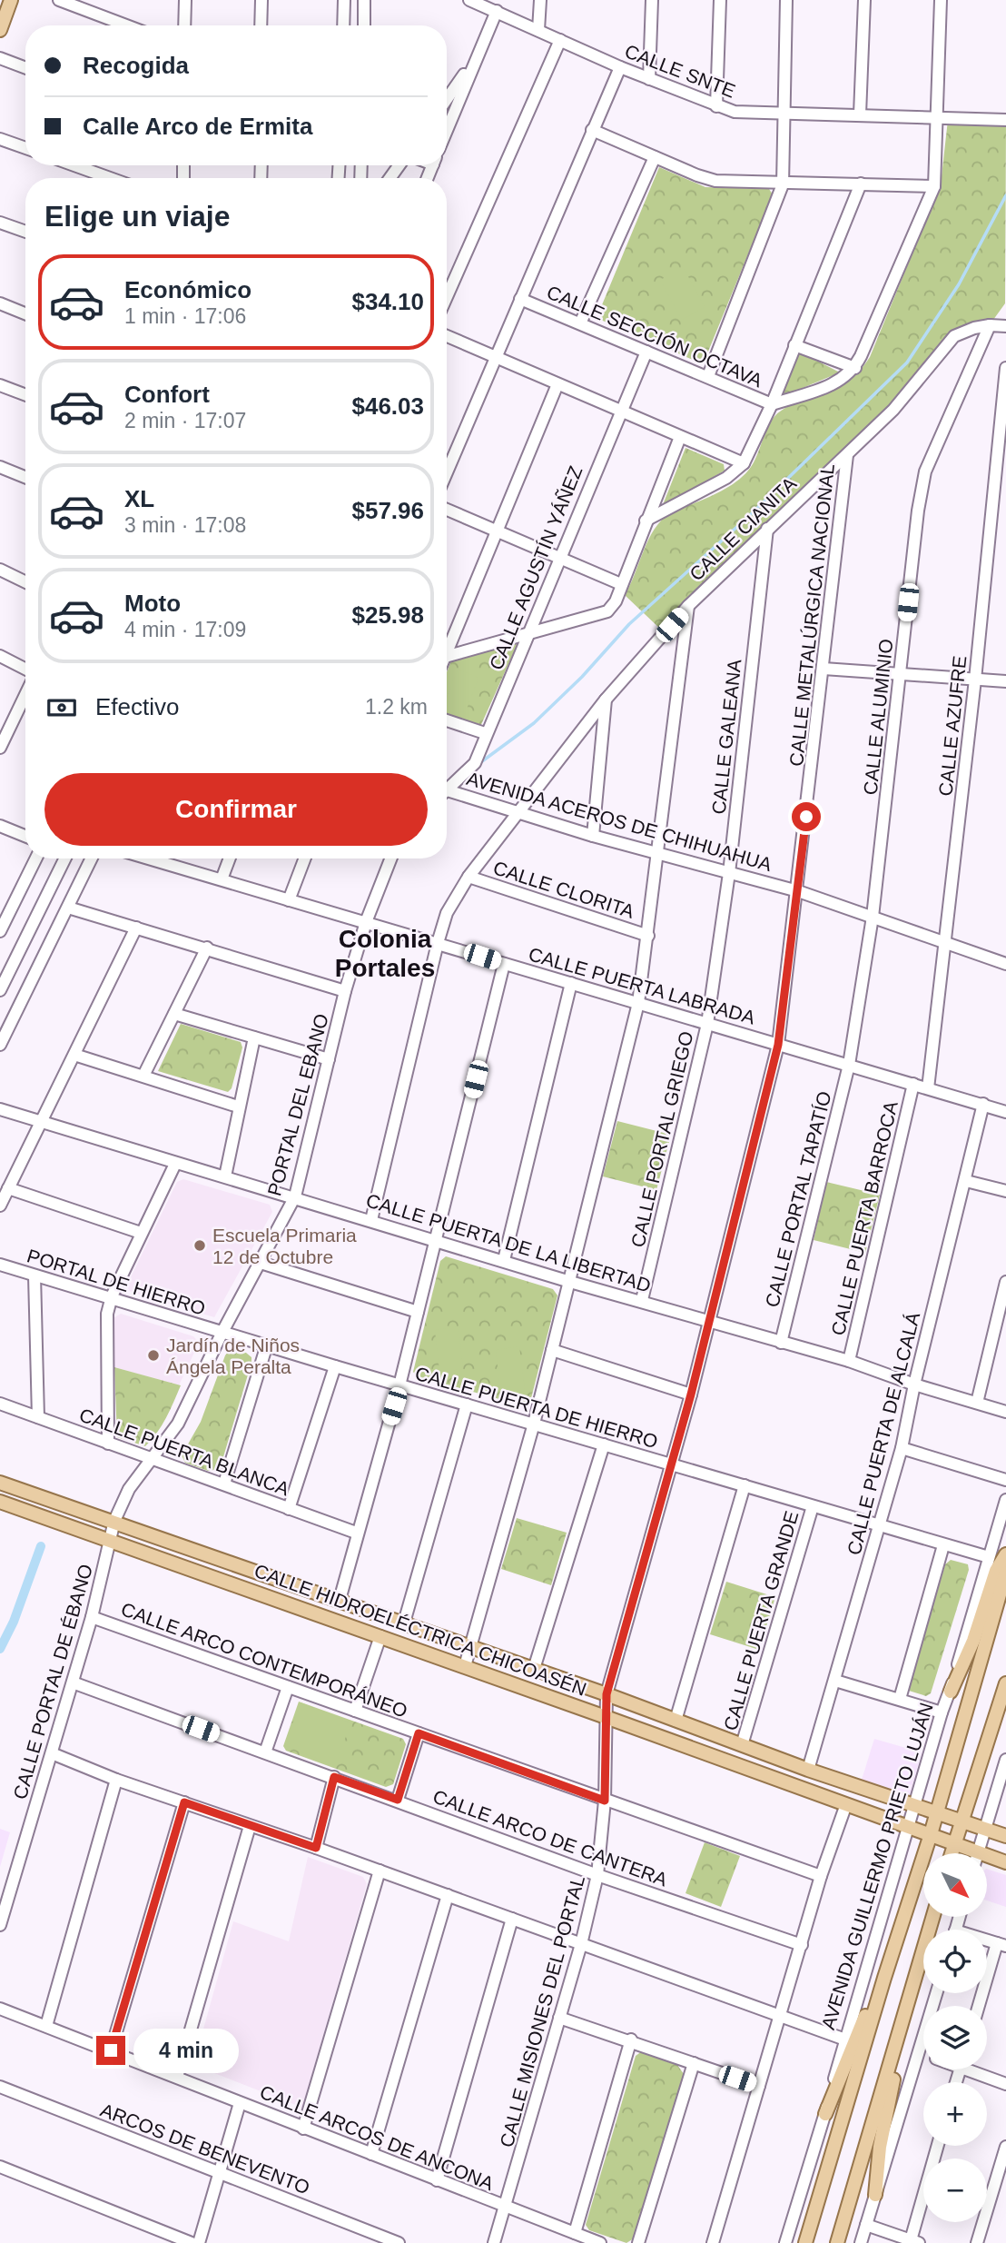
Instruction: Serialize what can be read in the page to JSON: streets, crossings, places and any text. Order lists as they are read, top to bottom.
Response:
{
  "streets": {
    "main road": ["CALLE HIDROELÉCTRICA CHICOASÉN", "AVENIDA GUILLERMO PRIETO LUJÁN"],
    "street": [
      "CALLE SNTE",
      "CALLE SECCIÓN OCTAVA",
      "CALLE CIANITA",
      "CALLE AGUSTÍN YÁÑEZ",
      "CALLE METALÚRGICA NACIONAL",
      "CALLE ALUMINIO",
      "CALLE AZUFRE",
      "CALLE GALEANA",
      "AVENIDA ACEROS DE CHIHUAHUA",
      "CALLE CLORITA",
      "CALLE PUERTA LABRADA",
      "PORTAL DEL EBANO",
      "CALLE PORTAL GRIEGO",
      "CALLE PORTAL TAPATÍO",
      "CALLE PUERTA BARROCA",
      "CALLE PUERTA DE LA LIBERTAD",
      "PORTAL DE HIERRO",
      "CALLE PUERTA DE HIERRO",
      "CALLE PUERTA DE ALCALÁ",
      "CALLE PUERTA BLANCA",
      "CALLE PUERTA GRANDE",
      "CALLE ARCO CONTEMPORÁNEO",
      "CALLE PORTAL DE ÉBANO",
      "CALLE ARCO DE CANTERA",
      "CALLE MISIONES DEL PORTAL",
      "CALLE ARCOS DE ANCONA",
      "ARCOS DE BENEVENTO"
    ]
  },
  "crossings": [
    ["CALLE SECCIÓN OCTAVA", "CALLE AGUSTÍN YÁÑEZ"],
    ["CALLE CIANITA", "CALLE METALÚRGICA NACIONAL"],
    ["CALLE CIANITA", "CALLE ALUMINIO"],
    ["CALLE CIANITA", "CALLE GALEANA"],
    ["CALLE CIANITA", "AVENIDA ACEROS DE CHIHUAHUA"],
    ["CALLE CIANITA", "CALLE CLORITA"],
    ["CALLE CIANITA", "CALLE PUERTA LABRADA"],
    ["CALLE CIANITA", "CALLE PUERTA DE LA LIBERTAD"],
    ["CALLE METALÚRGICA NACIONAL", "AVENIDA ACEROS DE CHIHUAHUA"],
    ["CALLE METALÚRGICA NACIONAL", "CALLE PUERTA LABRADA"],
    ["CALLE METALÚRGICA NACIONAL", "CALLE MISIONES DEL PORTAL"],
    ["CALLE ALUMINIO", "AVENIDA ACEROS DE CHIHUAHUA"],
    ["CALLE ALUMINIO", "CALLE PUERTA LABRADA"],
    ["CALLE ALUMINIO", "CALLE PORTAL TAPATÍO"],
    ["CALLE AZUFRE", "AVENIDA ACEROS DE CHIHUAHUA"],
    ["CALLE AZUFRE", "CALLE PUERTA LABRADA"],
    ["CALLE GALEANA", "AVENIDA ACEROS DE CHIHUAHUA"],
    ["CALLE GALEANA", "CALLE PUERTA LABRADA"],
    ["CALLE GALEANA", "CALLE PORTAL GRIEGO"],
    ["CALLE PUERTA LABRADA", "PORTAL DEL EBANO"],
    ["CALLE PUERTA LABRADA", "CALLE PORTAL GRIEGO"],
    ["CALLE PUERTA LABRADA", "CALLE PORTAL TAPATÍO"],
    ["CALLE PUERTA LABRADA", "CALLE PUERTA BARROCA"],
    ["CALLE PUERTA LABRADA", "CALLE PUERTA DE ALCALÁ"],
    ["CALLE PUERTA LABRADA", "CALLE MISIONES DEL PORTAL"],
    ["PORTAL DEL EBANO", "CALLE PUERTA DE LA LIBERTAD"],
    ["PORTAL DEL EBANO", "PORTAL DE HIERRO"],
    ["PORTAL DEL EBANO", "CALLE PUERTA DE HIERRO"],
    ["PORTAL DEL EBANO", "CALLE PUERTA BLANCA"],
    ["PORTAL DEL EBANO", "CALLE HIDROELÉCTRICA CHICOASÉN"],
    ["PORTAL DEL EBANO", "CALLE PORTAL DE ÉBANO"],
    ["CALLE PORTAL GRIEGO", "CALLE PUERTA DE LA LIBERTAD"],
    ["CALLE PORTAL TAPATÍO", "CALLE PUERTA DE LA LIBERTAD"],
    ["CALLE PUERTA BARROCA", "CALLE PUERTA DE LA LIBERTAD"],
    ["CALLE PUERTA DE LA LIBERTAD", "CALLE PUERTA DE ALCALÁ"],
    ["CALLE PUERTA DE LA LIBERTAD", "CALLE MISIONES DEL PORTAL"],
    ["PORTAL DE HIERRO", "CALLE PUERTA DE HIERRO"],
    ["CALLE PUERTA DE HIERRO", "CALLE PUERTA DE ALCALÁ"],
    ["CALLE PUERTA DE HIERRO", "CALLE PUERTA GRANDE"],
    ["CALLE PUERTA DE HIERRO", "AVENIDA GUILLERMO PRIETO LUJÁN"],
    ["CALLE PUERTA DE HIERRO", "CALLE MISIONES DEL PORTAL"],
    ["CALLE PUERTA DE ALCALÁ", "CALLE HIDROELÉCTRICA CHICOASÉN"],
    ["CALLE PUERTA GRANDE", "CALLE HIDROELÉCTRICA CHICOASÉN"],
    ["CALLE HIDROELÉCTRICA CHICOASÉN", "CALLE PORTAL DE ÉBANO"],
    ["CALLE HIDROELÉCTRICA CHICOASÉN", "AVENIDA GUILLERMO PRIETO LUJÁN"],
    ["CALLE HIDROELÉCTRICA CHICOASÉN", "CALLE MISIONES DEL PORTAL"],
    ["CALLE ARCO CONTEMPORÁNEO", "CALLE PORTAL DE ÉBANO"],
    ["CALLE ARCO CONTEMPORÁNEO", "CALLE MISIONES DEL PORTAL"],
    ["CALLE PORTAL DE ÉBANO", "CALLE ARCO DE CANTERA"],
    ["CALLE ARCO DE CANTERA", "CALLE MISIONES DEL PORTAL"],
    ["CALLE MISIONES DEL PORTAL", "CALLE ARCOS DE ANCONA"]
  ],
  "districts": ["Colonia Portales"],
  "places": ["Escuela Primaria 12 de Octubre", "Jardín de Niños Ángela Peralta"],
  "north": "bottom right",
  "page": {
    "banner": ["Recogida", "Calle Arco de Ermita"],
    "heading": "Elige un viaje",
    "list": [
      {
        "name": "Económico",
        "note": "1 min · 17:06",
        "value": "$34.10"
      },
      {
        "name": "Confort",
        "note": "2 min · 17:07",
        "value": "$46.03"
      },
      {
        "name": "XL",
        "note": "3 min · 17:08",
        "value": "$57.96"
      },
      {
        "name": "Moto",
        "note": "4 min · 17:09",
        "value": "$25.98"
      }
    ],
    "pay": ["Efectivo", "1.2 km"],
    "buttons": "Confirmar",
    "map_buttons": ["+", "−"],
    "bubble": "4 min"
  }
}
